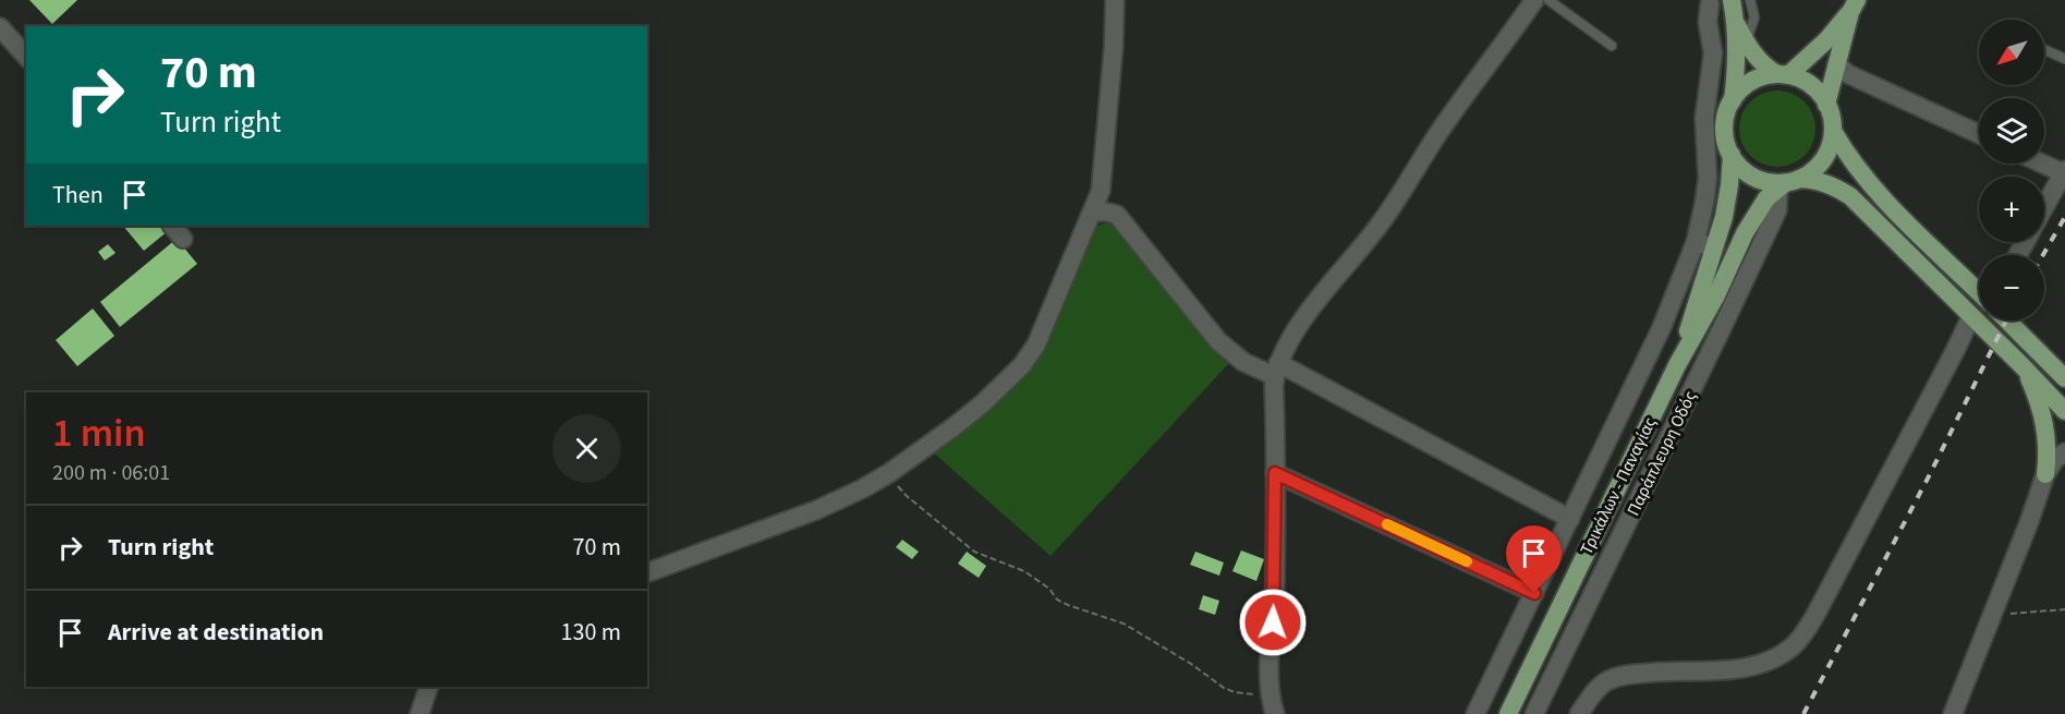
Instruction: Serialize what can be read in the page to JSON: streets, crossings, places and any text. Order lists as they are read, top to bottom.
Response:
{
  "streets": {
    "main road": ["Τρικάλων - Παναγίας"],
    "street": ["Παράπλευρη Οδός"]
  },
  "crossings": [
    ["Παράπλευρη Οδός", "Τρικάλων - Παναγίας"]
  ],
  "north": "bottom left",
  "page": {
    "map_buttons": ["+", "−"],
    "turn": ["70 m", "Turn right"],
    "then": "Then",
    "heading": ["1 min", "200 m · 06:01"],
    "list": [
      {
        "name": "Turn right",
        "value": "70 m"
      },
      {
        "name": "Arrive at destination",
        "value": "130 m"
      }
    ]
  }
}
